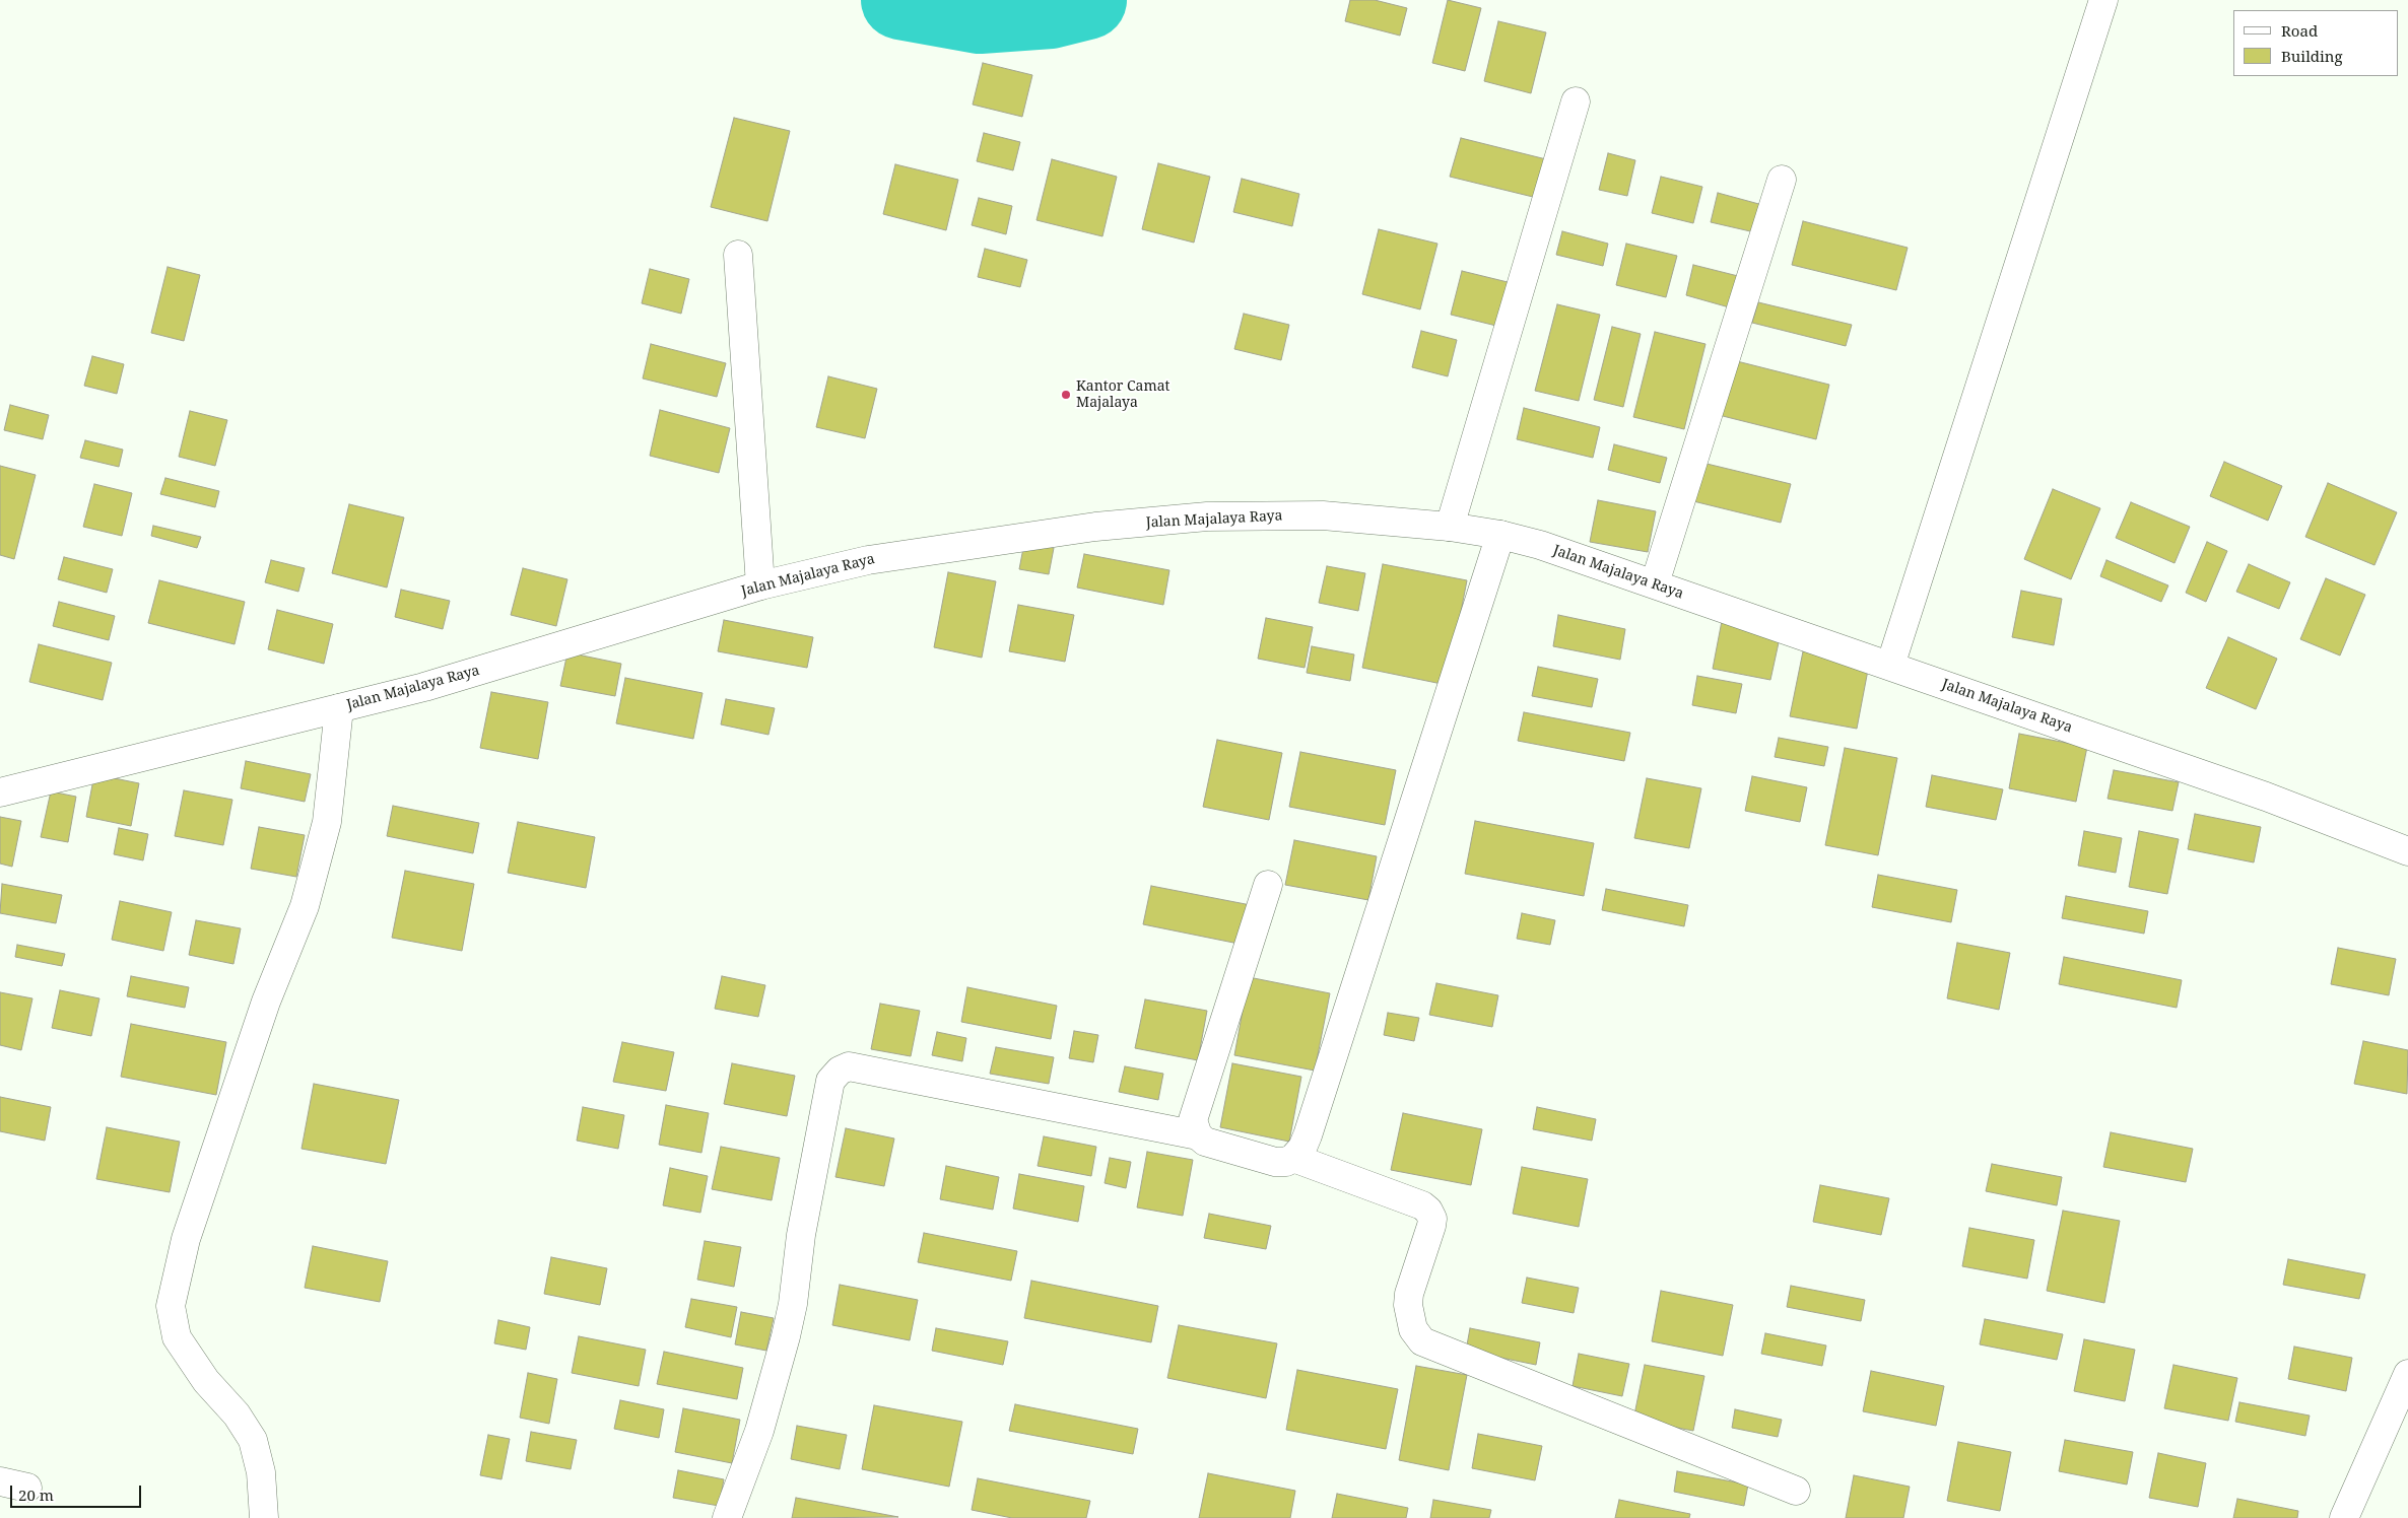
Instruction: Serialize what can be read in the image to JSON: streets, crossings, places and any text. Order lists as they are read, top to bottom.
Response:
{
  "streets": {
    "street": ["Jalan Majalaya Raya"]
  },
  "places": ["Kantor Camat Majalaya"],
  "legend": ["Road", "Building"],
  "scale_bar": "20 m"
}
